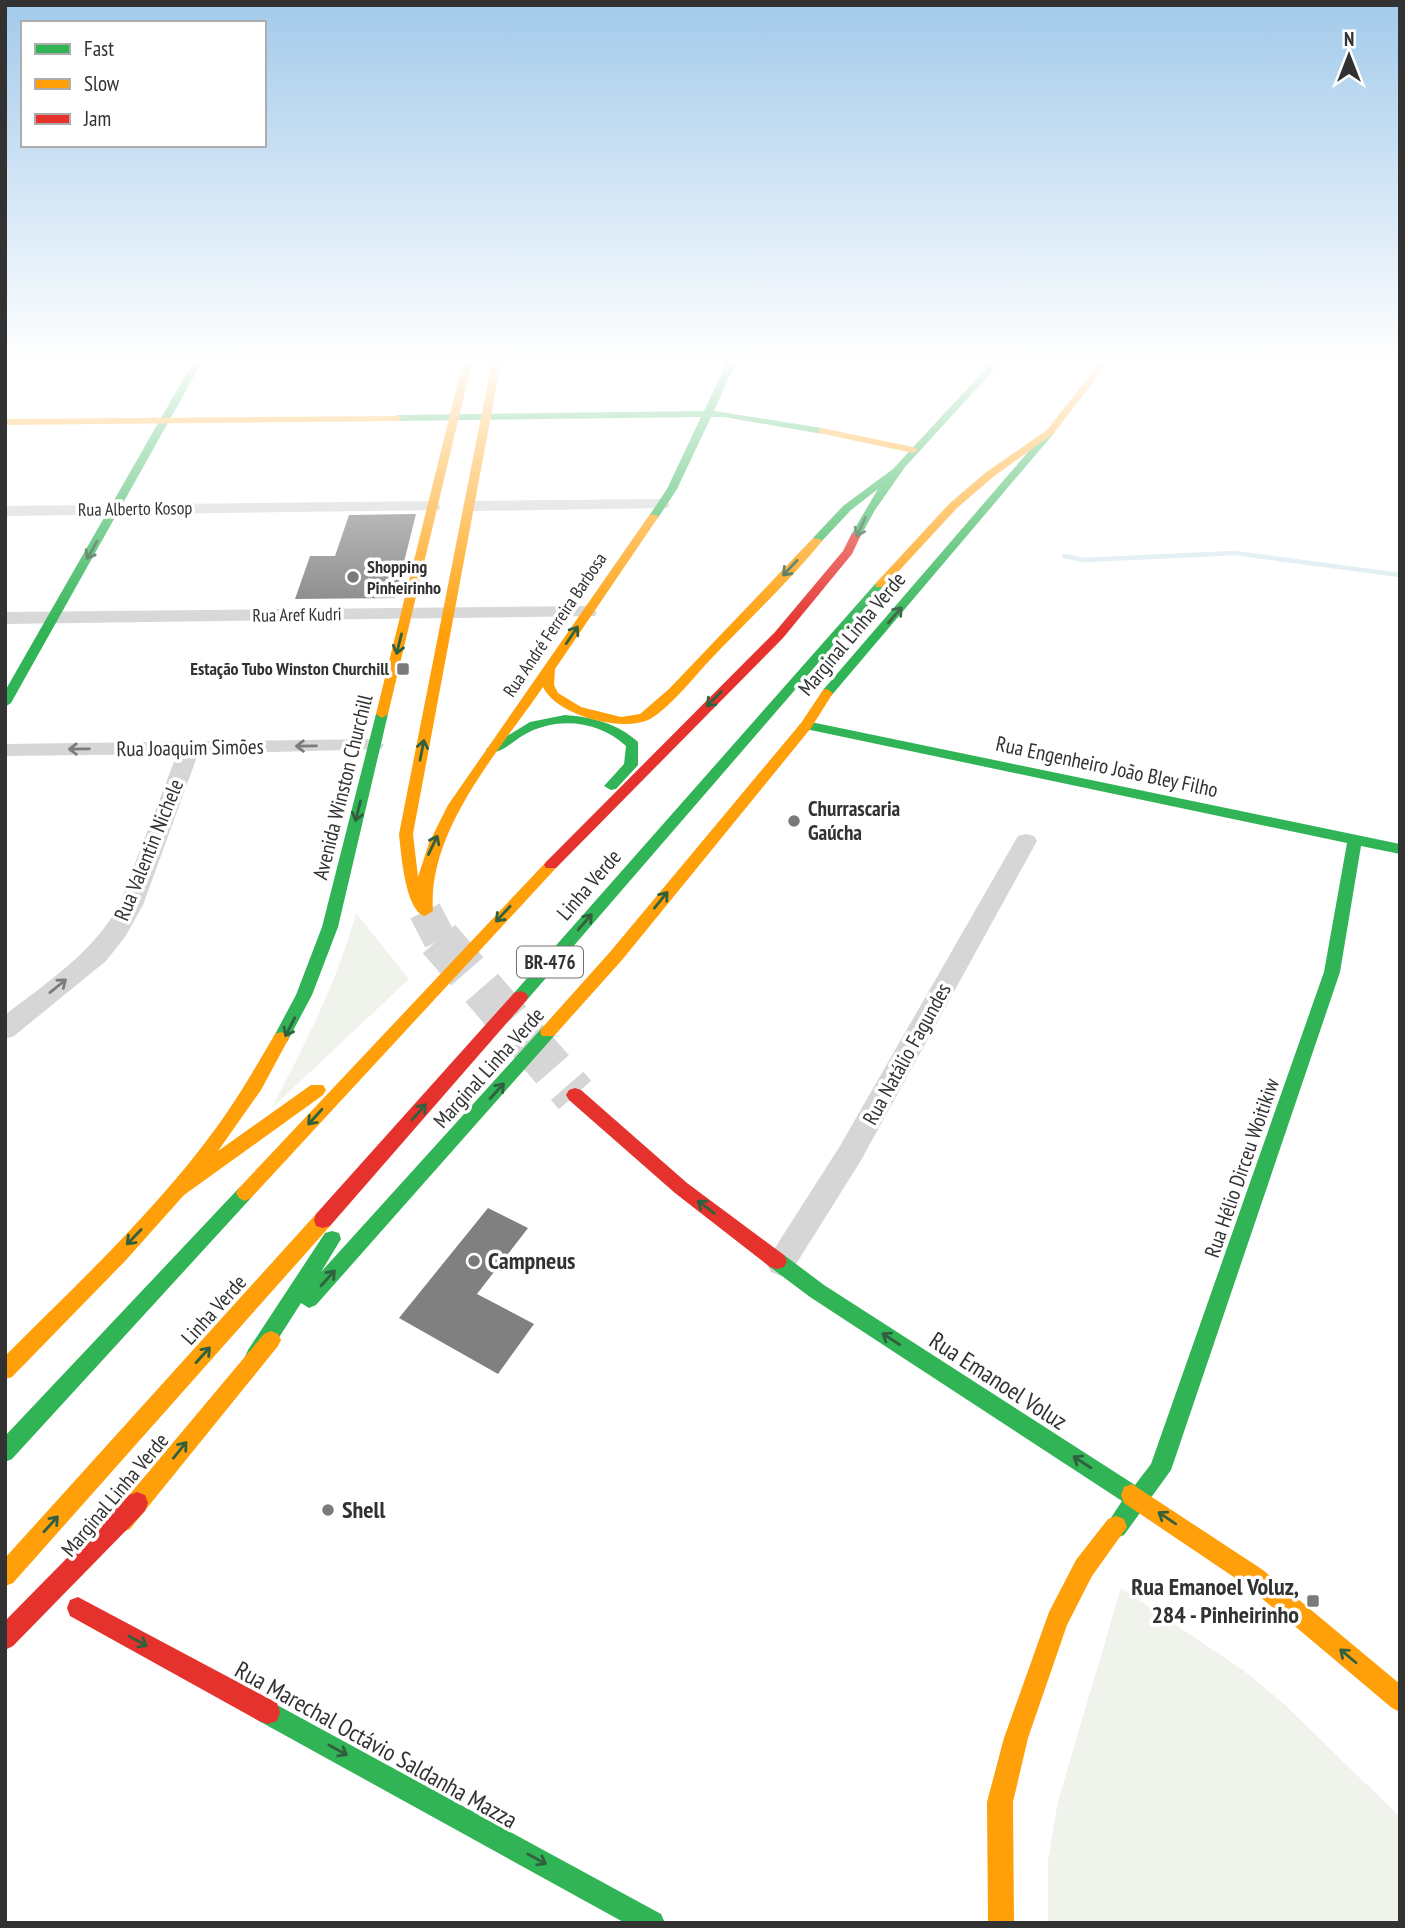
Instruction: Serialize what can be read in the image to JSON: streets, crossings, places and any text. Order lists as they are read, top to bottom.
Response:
{
  "streets": {
    "main road": [
      "Rua André Ferreira Barbosa",
      "Marginal Linha Verde",
      "Rua Engenheiro João Bley Filho",
      "Avenida Winston Churchill",
      "Linha Verde",
      "BR-476",
      "Rua Hélio Dirceu Woitikiw",
      "Rua Emanoel Voluz",
      "Rua Marechal Octávio Saldanha Mazza"
    ],
    "street": [
      "Rua Alberto Kosop",
      "Rua Aref Kudri",
      "Rua Joaquim Simões",
      "Rua Valentin Nichele",
      "Rua Natálio Fagundes"
    ]
  },
  "crossings": [
    ["Rua Alberto Kosop", "Avenida Winston Churchill"],
    ["Rua Aref Kudri", "Rua André Ferreira Barbosa"],
    ["Rua Aref Kudri", "Avenida Winston Churchill"],
    ["Marginal Linha Verde", "Rua Engenheiro João Bley Filho"],
    ["Rua Joaquim Simões", "Avenida Winston Churchill"],
    ["Rua Joaquim Simões", "Rua Valentin Nichele"],
    ["Rua Engenheiro João Bley Filho", "Rua Hélio Dirceu Woitikiw"],
    ["Rua Natálio Fagundes", "Rua Emanoel Voluz"],
    ["Rua Hélio Dirceu Woitikiw", "Rua Emanoel Voluz"]
  ],
  "one_way": [
    "Marginal Linha Verde",
    "Rua Joaquim Simões",
    "Avenida Winston Churchill",
    "Rua Valentin Nichele",
    "Rua Emanoel Voluz",
    "Rua Marechal Octávio Saldanha Mazza"
  ],
  "places": {
    "other": [
      "Shopping Pinheirinho",
      "Churrascaria Gaúcha",
      "Campneus",
      "Shell"
    ],
    "transit": ["Estação Tubo Winston Churchill", "Rua Emanoel Voluz, 284 - Pinheirinho"]
  },
  "legend": ["Fast", "Slow", "Jam"],
  "north": "top"
}
